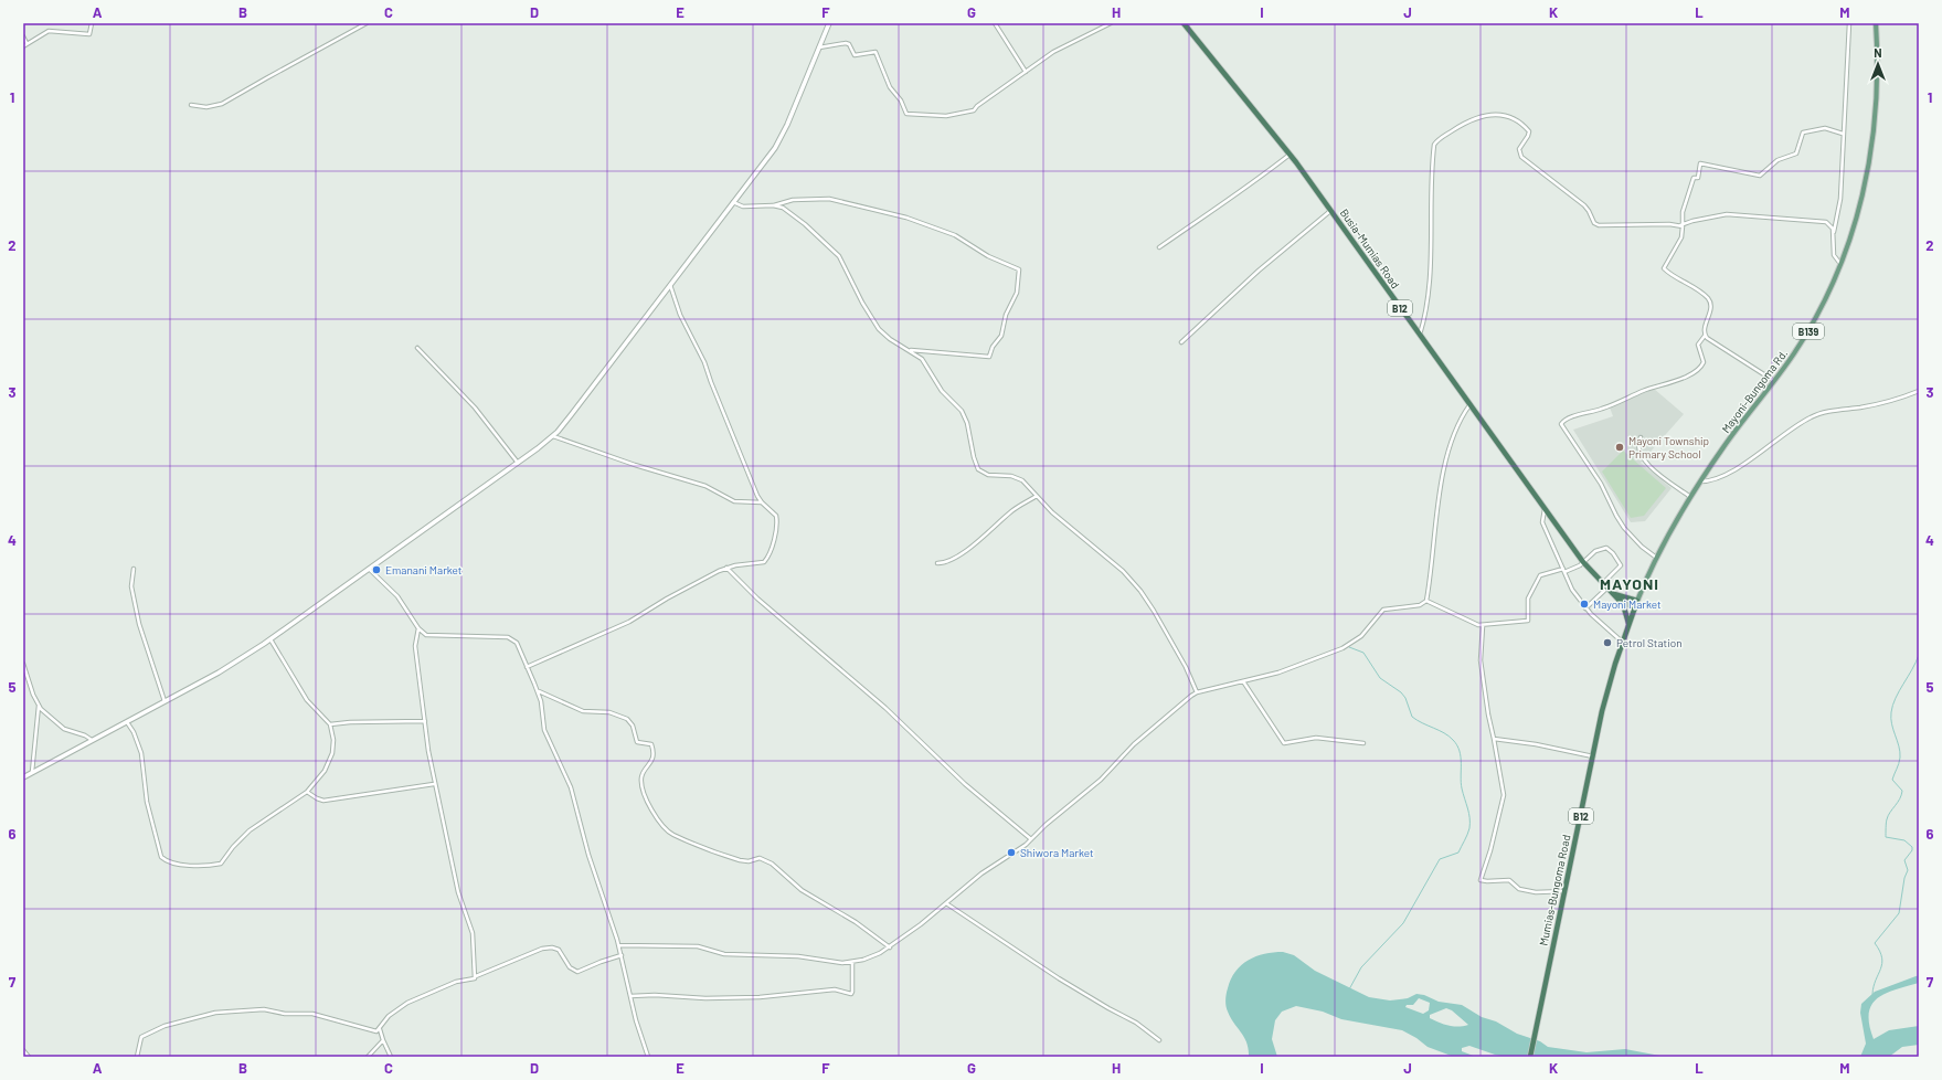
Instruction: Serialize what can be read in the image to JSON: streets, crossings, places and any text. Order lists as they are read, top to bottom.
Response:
{
  "streets": {
    "highway": ["Busia-Mumias Road", "B12", "Mumias-Bungoma Road"],
    "main road": ["B139", "Mayoni-Bungoma Rd."]
  },
  "crossings": [
    ["Busia-Mumias Road", "Mayoni-Bungoma Rd."],
    ["Busia-Mumias Road", "Mumias-Bungoma Road"],
    ["Mayoni-Bungoma Rd.", "Mumias-Bungoma Road"]
  ],
  "districts": ["MAYONI"],
  "places": [
    "Mayoni Township Primary School",
    "Emanani Market",
    "Mayoni Market",
    "Petrol Station",
    "Shiwora Market"
  ],
  "north": "top",
  "grid": {
    "columns": [
      "A",
      "B",
      "C",
      "D",
      "E",
      "F",
      "G",
      "H",
      "I",
      "J",
      "K",
      "L",
      "M"
    ],
    "rows": [
      "1",
      "2",
      "3",
      "4",
      "5",
      "6",
      "7"
    ]
  }
}
